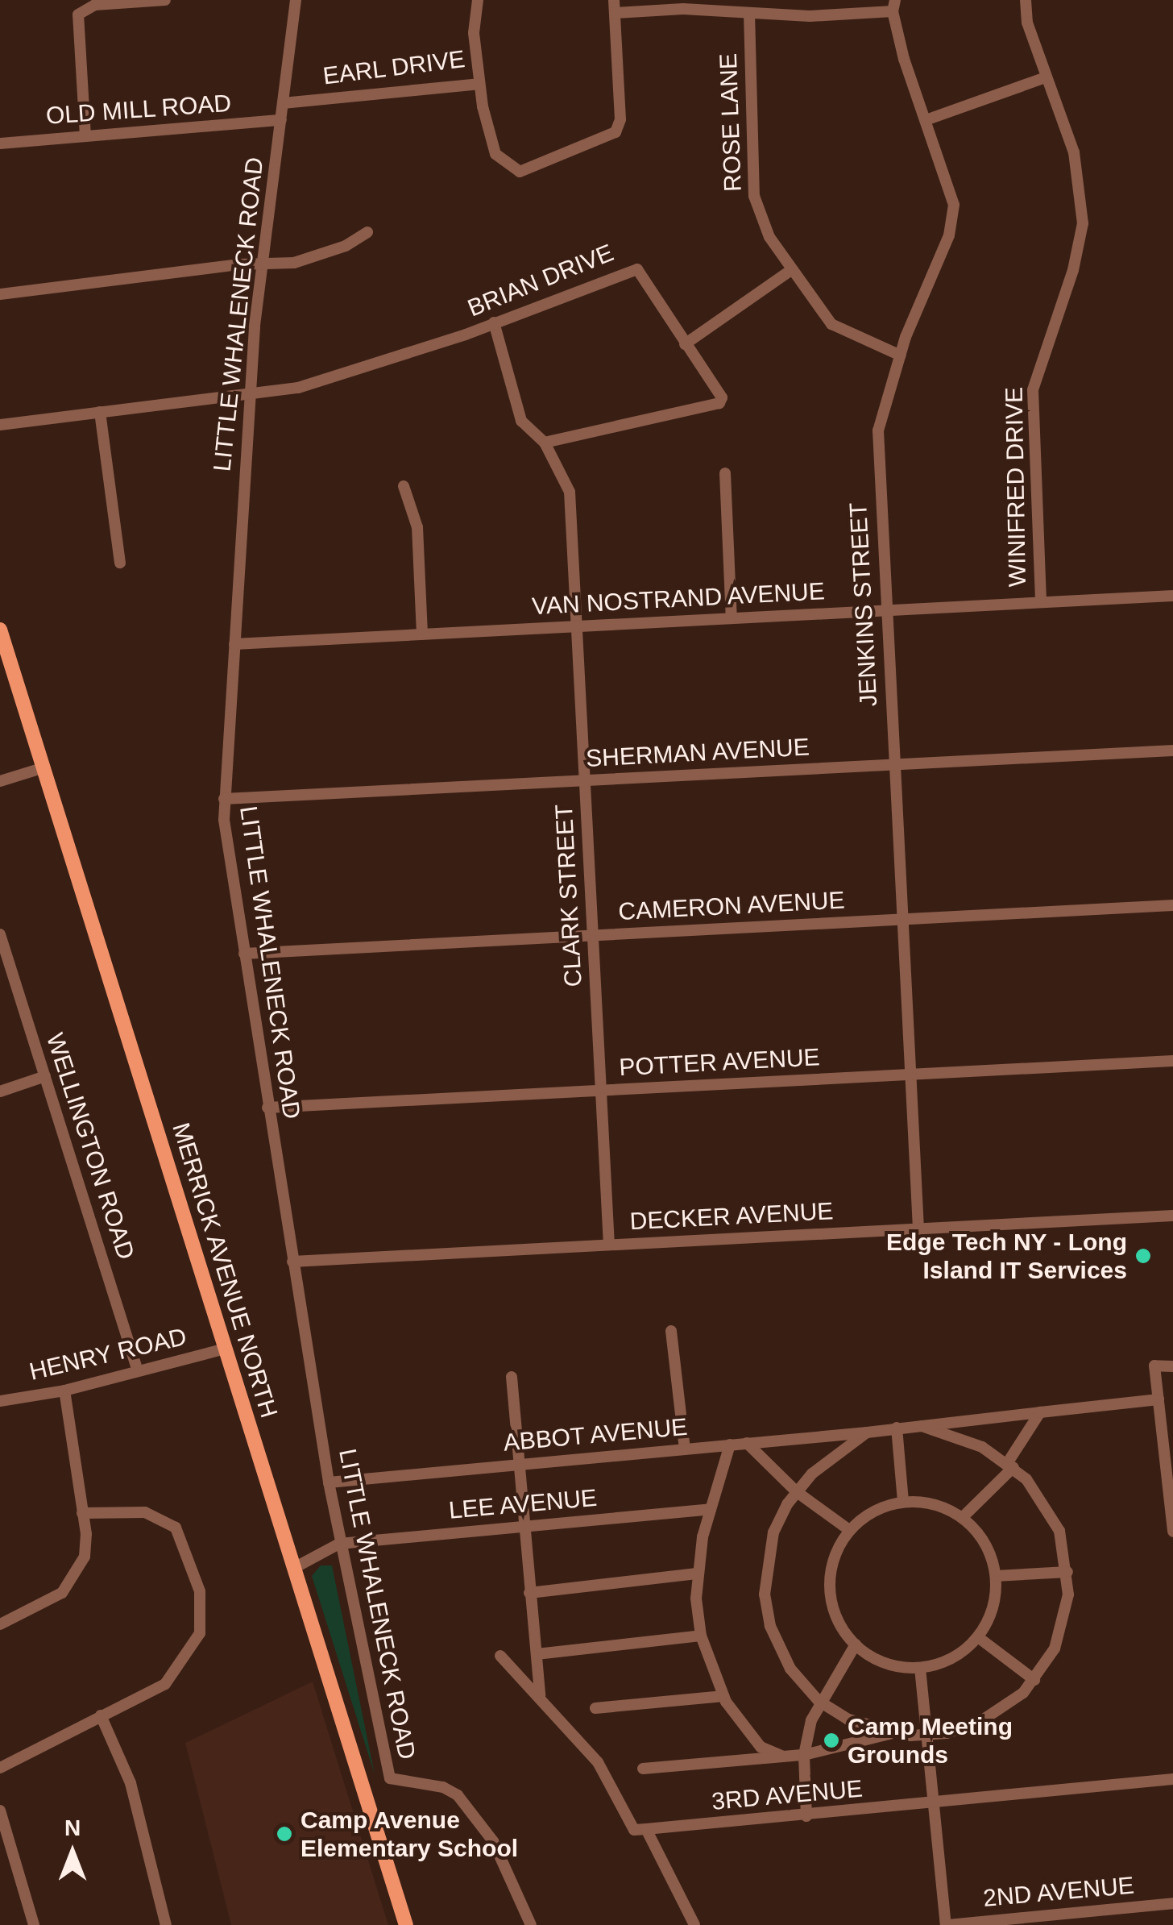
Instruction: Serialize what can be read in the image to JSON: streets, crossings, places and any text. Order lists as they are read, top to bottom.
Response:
{
  "streets": {
    "main road": ["MERRICK AVENUE NORTH"],
    "street": [
      "EARL DRIVE",
      "OLD MILL ROAD",
      "ROSE LANE",
      "BRIAN DRIVE",
      "LITTLE WHALENECK ROAD",
      "WINIFRED DRIVE",
      "VAN NOSTRAND AVENUE",
      "JENKINS STREET",
      "SHERMAN AVENUE",
      "CLARK STREET",
      "CAMERON AVENUE",
      "POTTER AVENUE",
      "WELLINGTON ROAD",
      "DECKER AVENUE",
      "HENRY ROAD",
      "ABBOT AVENUE",
      "LEE AVENUE",
      "3RD AVENUE",
      "2ND AVENUE"
    ]
  },
  "crossings": [
    ["EARL DRIVE", "LITTLE WHALENECK ROAD"],
    ["OLD MILL ROAD", "LITTLE WHALENECK ROAD"],
    ["ROSE LANE", "JENKINS STREET"],
    ["BRIAN DRIVE", "LITTLE WHALENECK ROAD"],
    ["BRIAN DRIVE", "CLARK STREET"],
    ["LITTLE WHALENECK ROAD", "VAN NOSTRAND AVENUE"],
    ["LITTLE WHALENECK ROAD", "SHERMAN AVENUE"],
    ["LITTLE WHALENECK ROAD", "CAMERON AVENUE"],
    ["LITTLE WHALENECK ROAD", "POTTER AVENUE"],
    ["LITTLE WHALENECK ROAD", "DECKER AVENUE"],
    ["LITTLE WHALENECK ROAD", "ABBOT AVENUE"],
    ["LITTLE WHALENECK ROAD", "LEE AVENUE"],
    ["WINIFRED DRIVE", "VAN NOSTRAND AVENUE"],
    ["VAN NOSTRAND AVENUE", "JENKINS STREET"],
    ["VAN NOSTRAND AVENUE", "CLARK STREET"],
    ["JENKINS STREET", "SHERMAN AVENUE"],
    ["JENKINS STREET", "CAMERON AVENUE"],
    ["JENKINS STREET", "POTTER AVENUE"],
    ["JENKINS STREET", "DECKER AVENUE"],
    ["SHERMAN AVENUE", "CLARK STREET"],
    ["CLARK STREET", "CAMERON AVENUE"],
    ["CLARK STREET", "POTTER AVENUE"],
    ["CLARK STREET", "DECKER AVENUE"],
    ["WELLINGTON ROAD", "HENRY ROAD"],
    ["MERRICK AVENUE NORTH", "HENRY ROAD"]
  ],
  "places": ["Edge Tech NY - Long Island IT Services", "Camp Meeting Grounds", "Camp Avenue Elementary School"],
  "north": "top"
}
